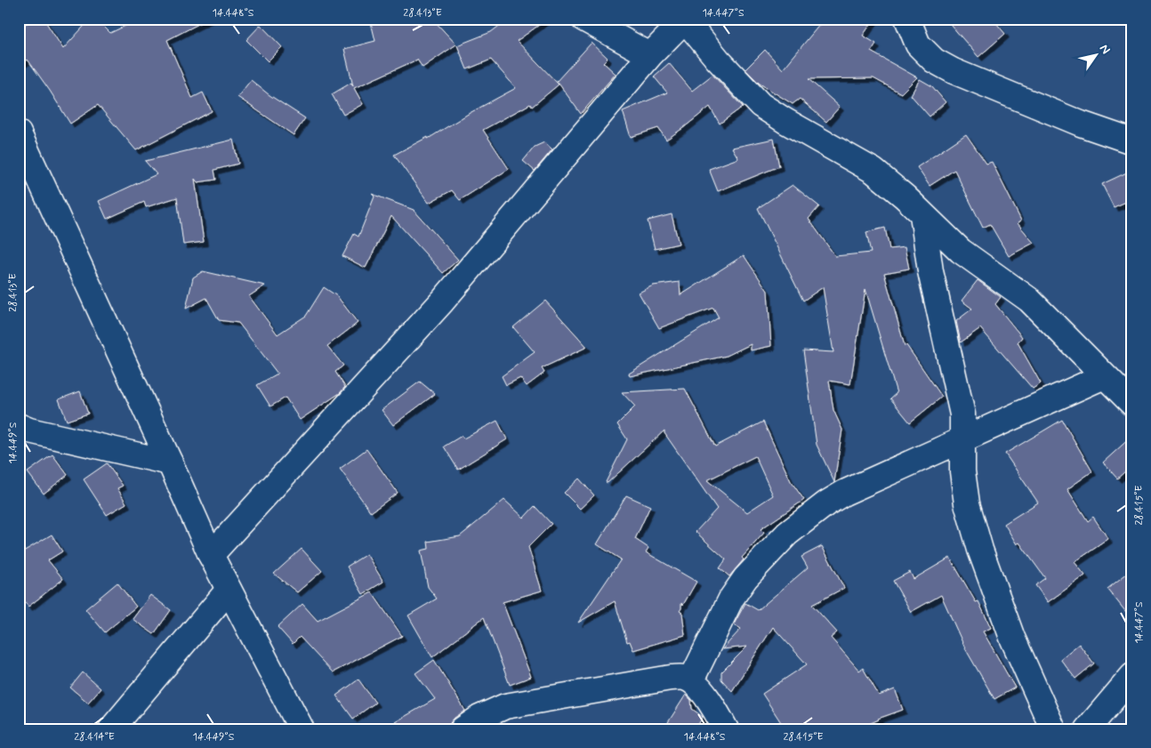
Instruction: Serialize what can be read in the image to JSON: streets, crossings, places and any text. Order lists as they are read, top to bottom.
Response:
{
  "north": "top right",
  "coordinates": [
    "14.448°S",
    "28.413°E",
    "14.447°S",
    "14.449°S",
    "28.415°E",
    "28.414°E"
  ]
}
